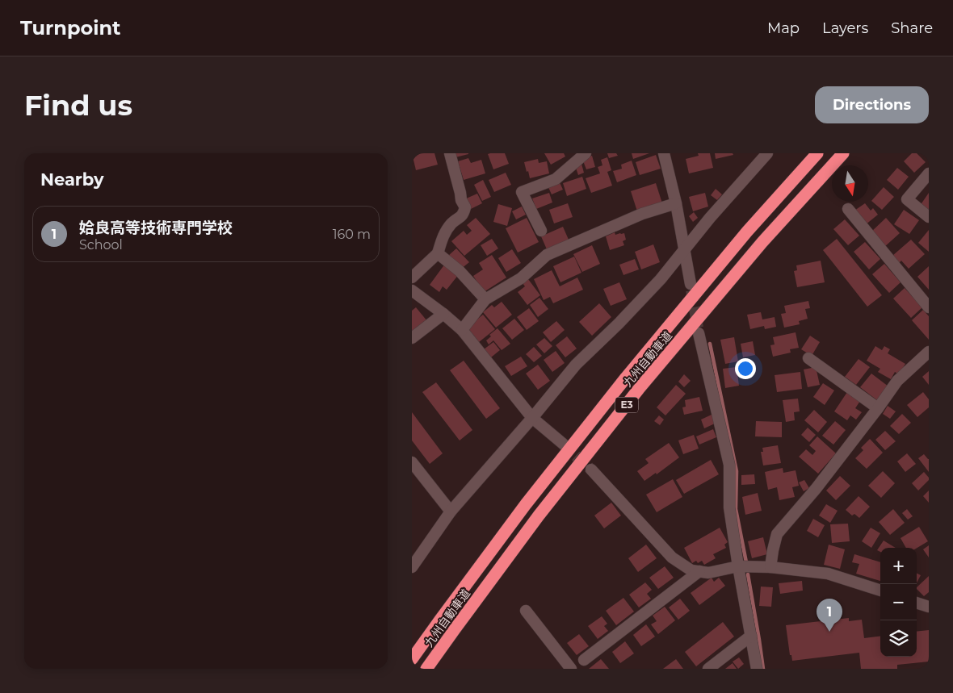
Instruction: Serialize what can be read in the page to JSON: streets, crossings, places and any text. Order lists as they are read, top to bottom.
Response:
{
  "streets": {
    "highway": ["九州自動車道", "E3"]
  },
  "north": "bottom",
  "page": {
    "header": "Turnpoint",
    "nav": ["Map", "Layers", "Share"],
    "buttons": "Directions",
    "title": "Find us",
    "heading": "Nearby",
    "list": [
      {
        "mark": "1",
        "name": "姶良高等技術専門学校",
        "note": "School",
        "value": "160 m"
      }
    ],
    "map_buttons": ["+", "−"],
    "pins": "1"
  }
}
